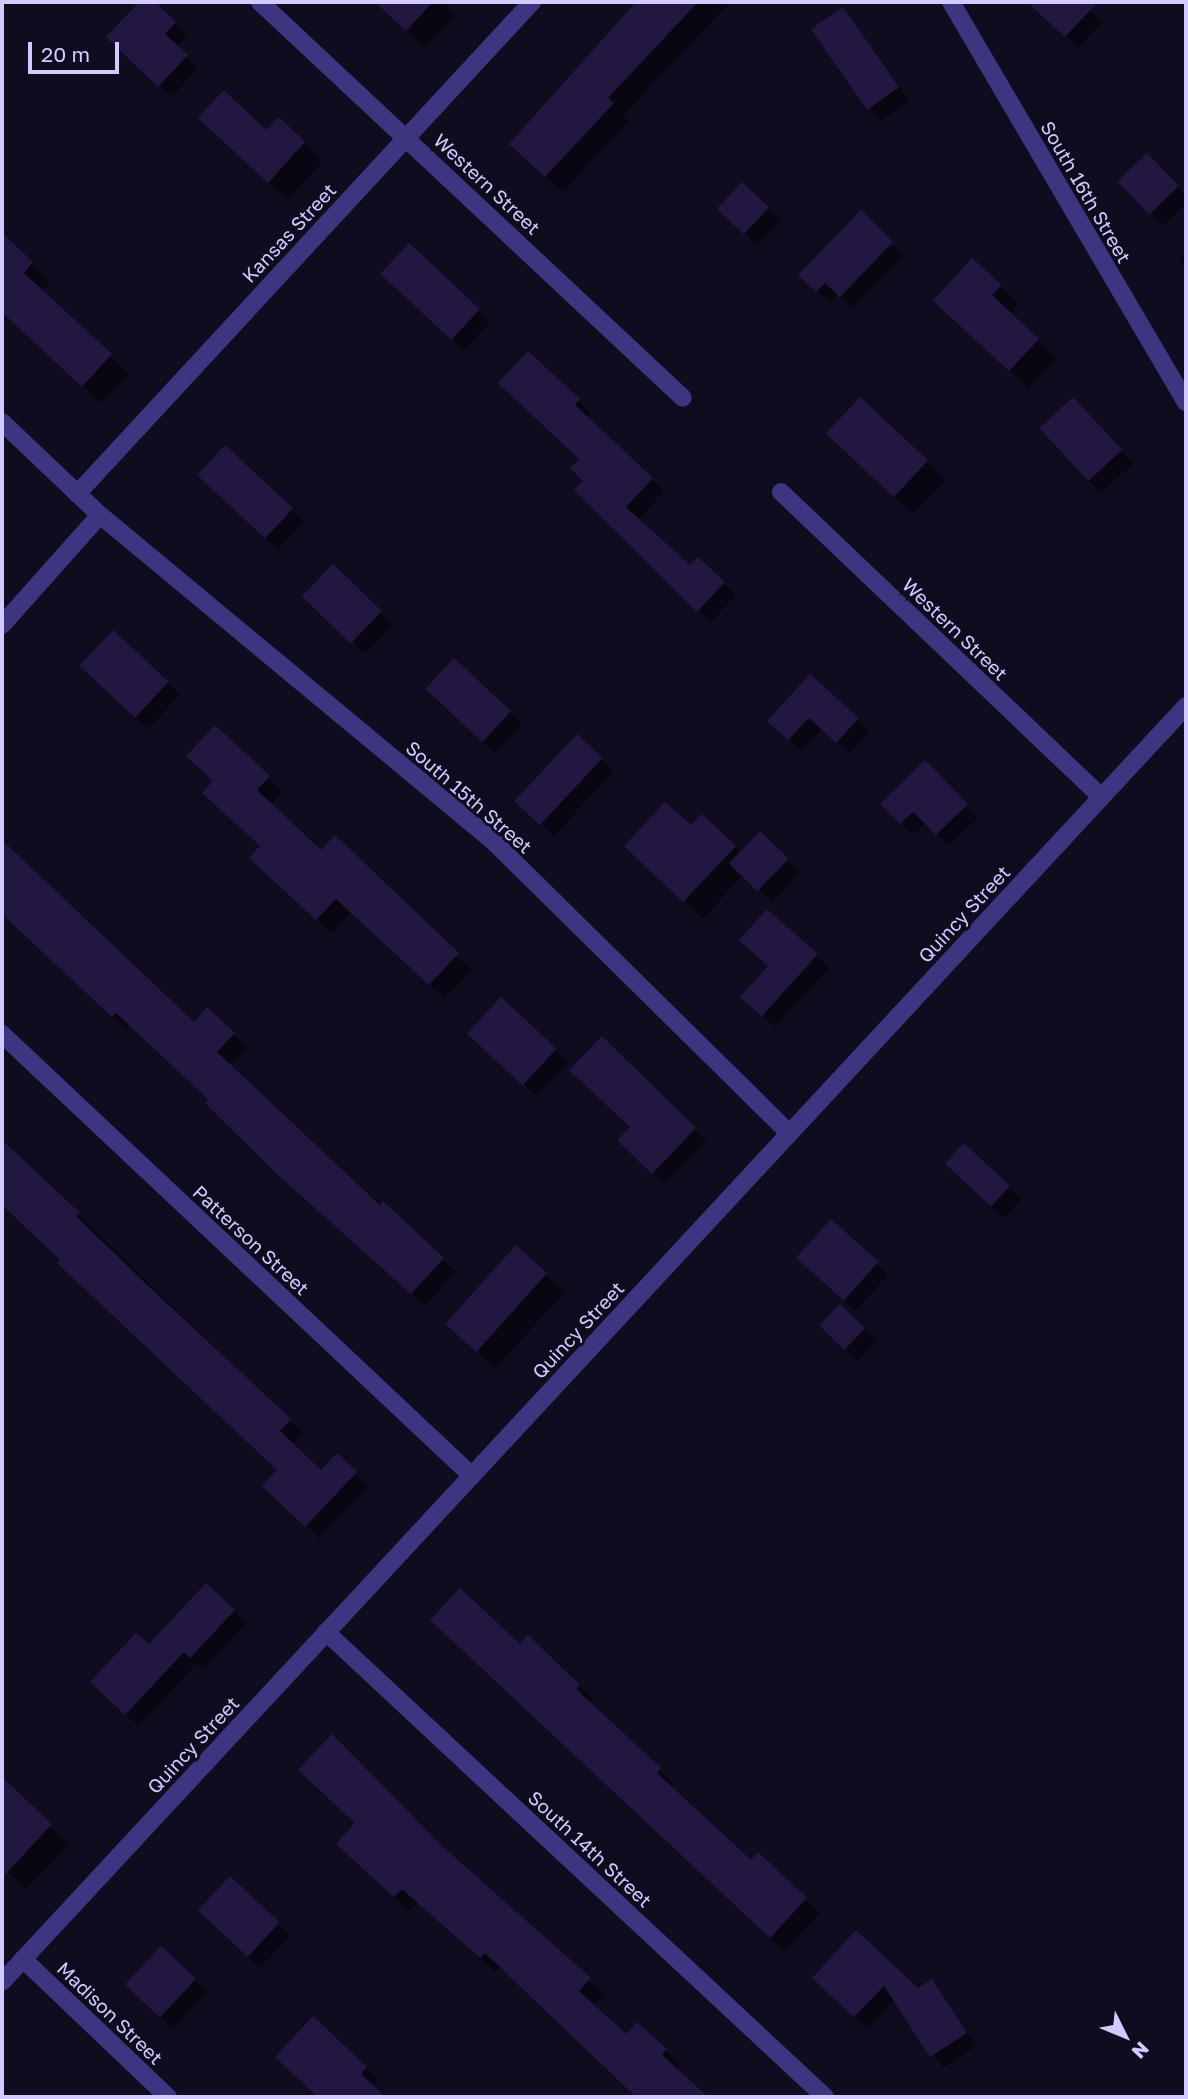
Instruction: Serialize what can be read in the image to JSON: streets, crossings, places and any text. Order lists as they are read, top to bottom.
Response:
{
  "streets": {
    "street": [
      "Western Street",
      "South 16th Street",
      "Kansas Street",
      "South 15th Street",
      "Quincy Street",
      "Patterson Street",
      "South 14th Street",
      "Madison Street"
    ]
  },
  "crossings": [
    ["Western Street", "Kansas Street"],
    ["Western Street", "Quincy Street"],
    ["Kansas Street", "South 15th Street"],
    ["South 15th Street", "Quincy Street"],
    ["Quincy Street", "Patterson Street"],
    ["Quincy Street", "South 14th Street"],
    ["Quincy Street", "Madison Street"]
  ],
  "scale_bar": "20 m",
  "north": "bottom right"
}
